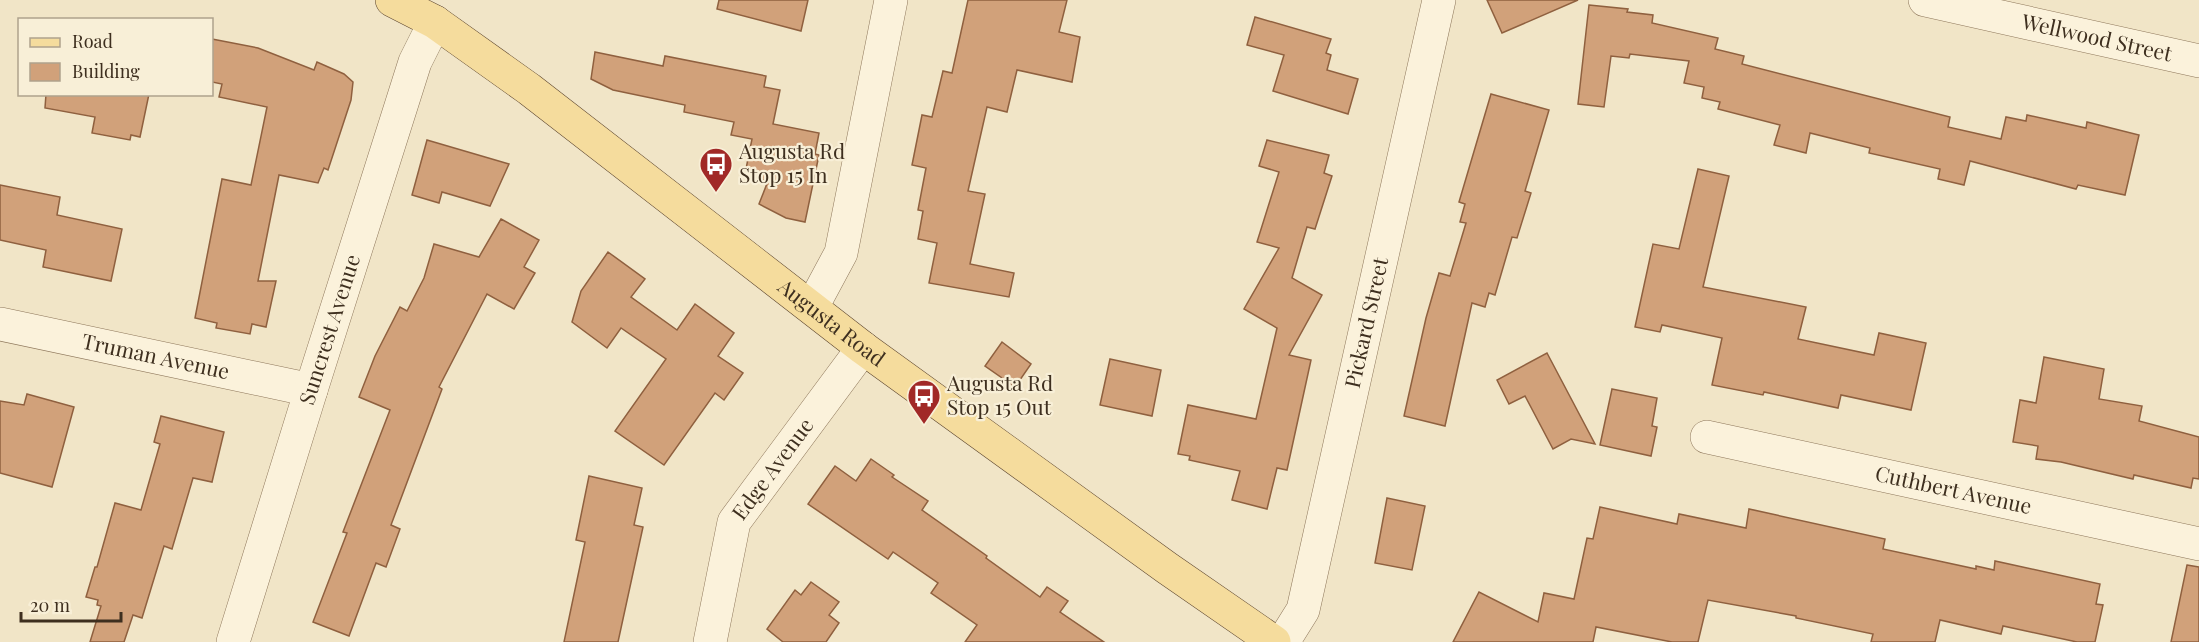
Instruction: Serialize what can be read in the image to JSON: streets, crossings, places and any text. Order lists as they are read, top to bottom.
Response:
{
  "streets": {
    "main road": ["Augusta Road"],
    "street": [
      "Wellwood Street",
      "Pickard Street",
      "Suncrest Avenue",
      "Truman Avenue",
      "Edge Avenue",
      "Cuthbert Avenue"
    ]
  },
  "crossings": [
    ["Augusta Road", "Suncrest Avenue"],
    ["Augusta Road", "Edge Avenue"],
    ["Suncrest Avenue", "Truman Avenue"]
  ],
  "places": {
    "bus stop": ["Augusta Rd Stop 15 In", "Augusta Rd Stop 15 Out"]
  },
  "legend": ["Road", "Building"],
  "scale_bar": "20 m"
}
